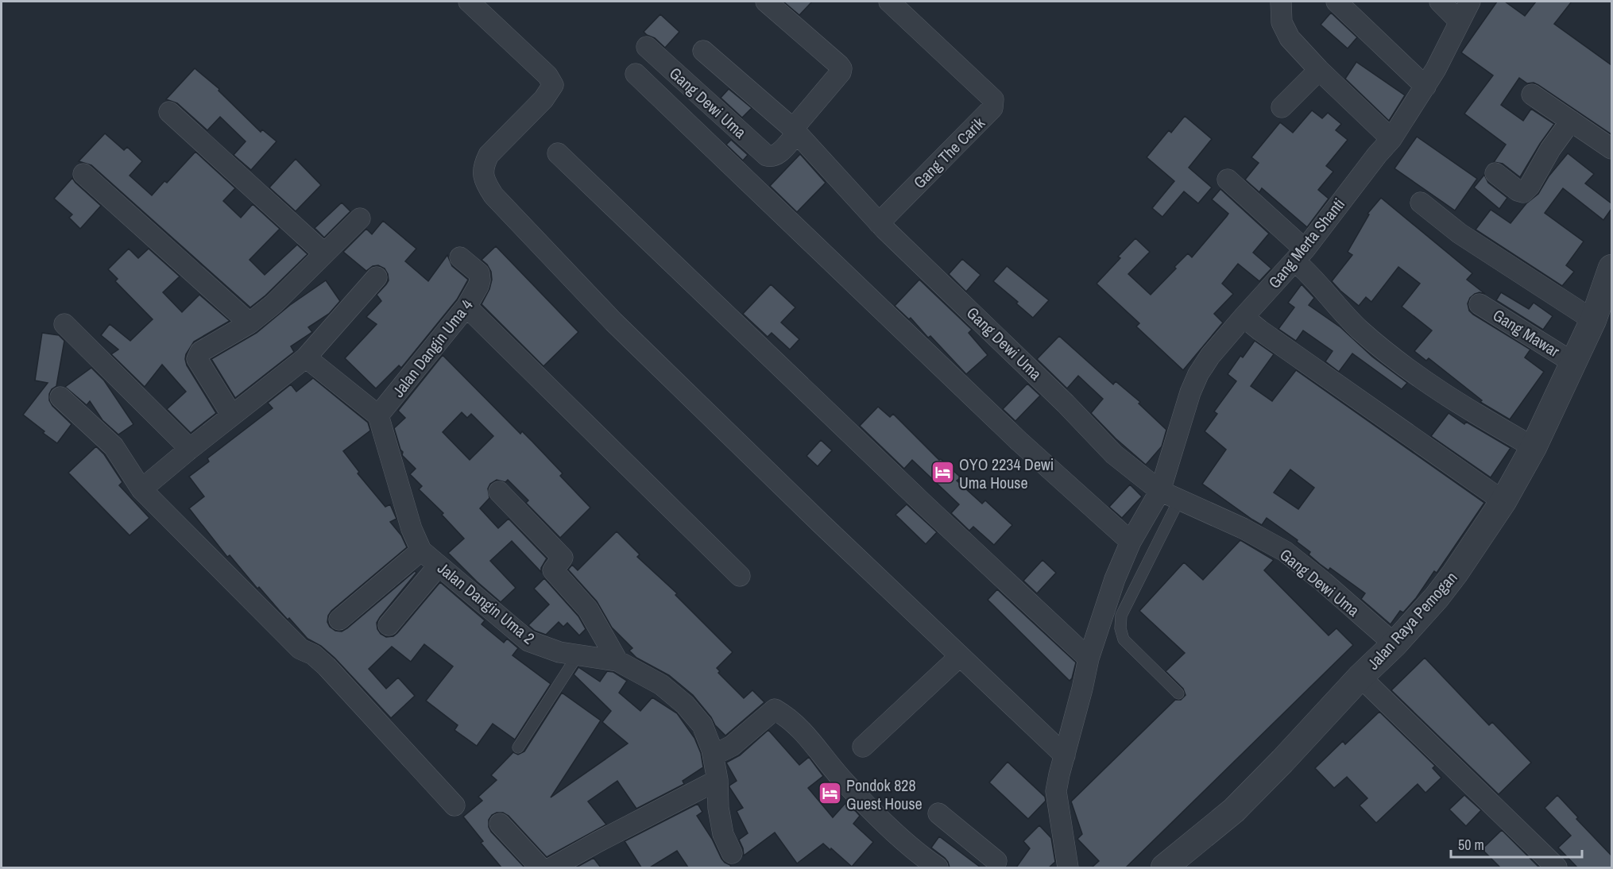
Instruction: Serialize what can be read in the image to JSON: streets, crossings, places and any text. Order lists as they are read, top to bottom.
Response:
{
  "streets": {
    "street": [
      "Gang Dewi Uma",
      "Gang The Carik",
      "Gang Merta Shanti",
      "Gang Mawar",
      "Jalan Dangin Uma 4",
      "Jalan Dangin Uma 2",
      "Jalan Raya Pemogan"
    ]
  },
  "crossings": [
    ["Gang Dewi Uma", "Gang The Carik"],
    ["Gang Dewi Uma", "Gang Merta Shanti"],
    ["Gang Dewi Uma", "Jalan Raya Pemogan"],
    ["Gang Mawar", "Jalan Raya Pemogan"],
    ["Jalan Dangin Uma 4", "Jalan Dangin Uma 2"]
  ],
  "places": {
    "hotel": ["OYO 2234 Dewi Uma House", "Pondok 828 Guest House"]
  },
  "scale_bar": "50 m"
}
